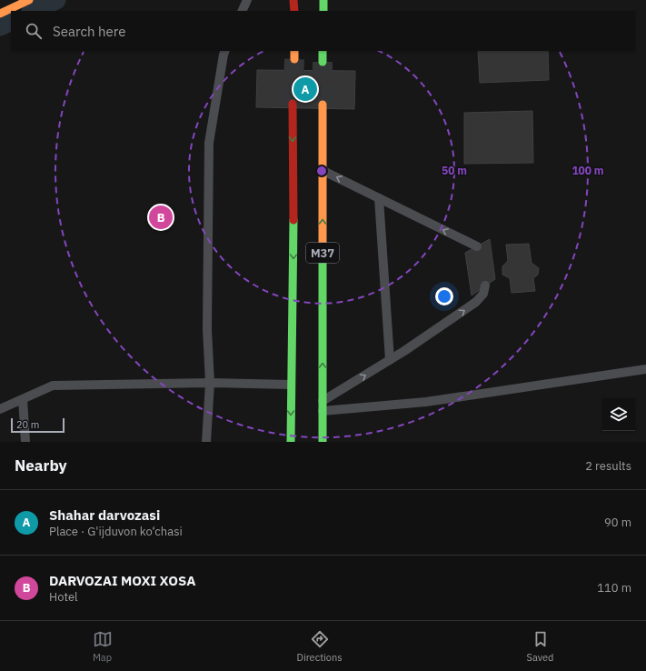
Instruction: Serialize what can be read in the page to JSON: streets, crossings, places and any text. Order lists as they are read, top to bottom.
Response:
{
  "streets": {
    "main road": ["M37"]
  },
  "scale_bar": "20 m",
  "page": {
    "search": "Search here",
    "pins": ["A", "B"],
    "scale": "20 m",
    "heading": ["Nearby", "2 results"],
    "list": [
      {
        "mark": "A",
        "name": "Shahar darvozasi",
        "note": "Place · G'ijduvon ko‘chasi",
        "value": "90 m"
      },
      {
        "mark": "B",
        "name": "DARVOZAI MOXI XOSA",
        "note": "Hotel",
        "value": "110 m"
      }
    ],
    "nav": ["Map", "Directions", "Saved"]
  },
  "rings": ["50 m", "100 m"]
}
